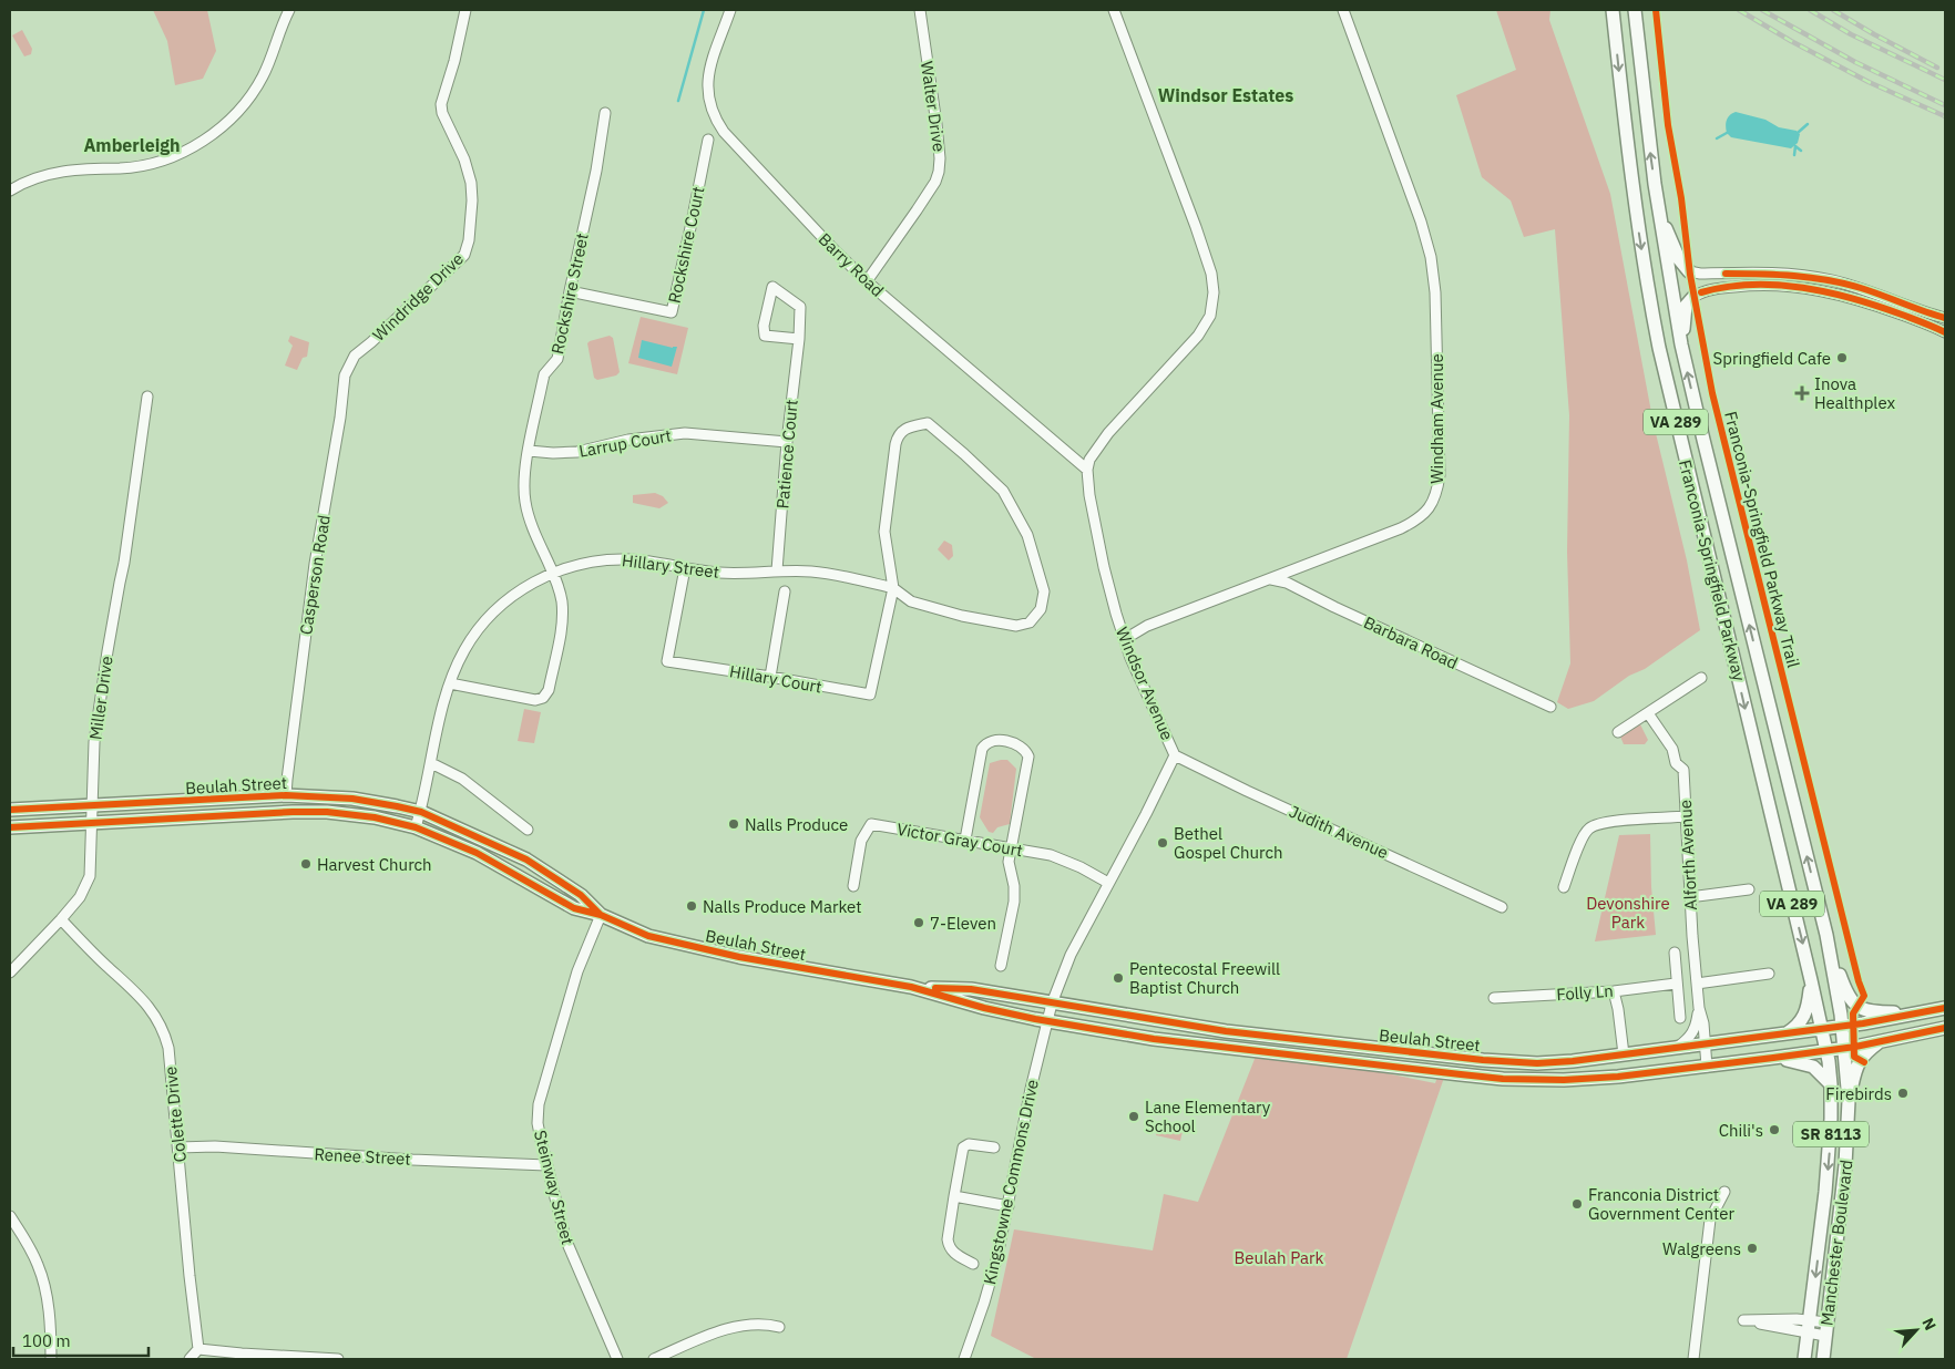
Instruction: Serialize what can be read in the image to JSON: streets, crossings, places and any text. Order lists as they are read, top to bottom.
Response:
{
  "streets": {
    "main road": [
      "VA 289",
      "Franconia-Springfield Parkway",
      "Beulah Street",
      "SR 8113",
      "Manchester Boulevard"
    ],
    "street": [
      "Walter Drive",
      "Rockshire Court",
      "Barry Road",
      "Rockshire Street",
      "Windridge Drive",
      "Windham Avenue",
      "Larrup Court",
      "Patience Court",
      "Hillary Street",
      "Casperson Road",
      "Barbara Road",
      "Hillary Court",
      "Windsor Avenue",
      "Miller Drive",
      "Judith Avenue",
      "Victor Gray Court",
      "Alforth Avenue",
      "Folly Ln",
      "Colette Drive",
      "Renee Street",
      "Kingstowne Commons Drive",
      "Steinway Street"
    ],
    "cycle path": ["Franconia-Springfield Parkway Trail"]
  },
  "crossings": [
    ["Walter Drive", "Barry Road"],
    ["Rockshire Court", "Rockshire Street"],
    ["Barry Road", "Windsor Avenue"],
    ["Rockshire Street", "Larrup Court"],
    ["Rockshire Street", "Hillary Street"],
    ["Windridge Drive", "Casperson Road"],
    ["Windham Avenue", "Barbara Road"],
    ["Windham Avenue", "Windsor Avenue"],
    ["Larrup Court", "Patience Court"],
    ["Patience Court", "Hillary Street"],
    ["Hillary Street", "Hillary Court"],
    ["Hillary Street", "Beulah Street"],
    ["Franconia-Springfield Parkway", "Beulah Street"],
    ["Franconia-Springfield Parkway", "Manchester Boulevard"],
    ["Casperson Road", "Beulah Street"],
    ["Windsor Avenue", "Beulah Street"],
    ["Windsor Avenue", "Judith Avenue"],
    ["Windsor Avenue", "Victor Gray Court"],
    ["Windsor Avenue", "Kingstowne Commons Drive"],
    ["Miller Drive", "Beulah Street"],
    ["Miller Drive", "Colette Drive"],
    ["Beulah Street", "Alforth Avenue"],
    ["Beulah Street", "Kingstowne Commons Drive"],
    ["Beulah Street", "Steinway Street"],
    ["Beulah Street", "Manchester Boulevard"],
    ["Colette Drive", "Renee Street"],
    ["Renee Street", "Steinway Street"]
  ],
  "districts": ["Windsor Estates", "Amberleigh"],
  "parks": ["Devonshire Park", "Beulah Park"],
  "places": {
    "other": [
      "Springfield Cafe",
      "Nalls Produce",
      "Bethel Gospel Church",
      "Harvest Church",
      "Nalls Produce Market",
      "7-Eleven",
      "Pentecostal Freewill Baptist Church",
      "Firebirds",
      "Lane Elementary School",
      "Chili's",
      "Franconia District Government Center",
      "Walgreens"
    ],
    "health": ["Inova Healthplex"]
  },
  "scale_bar": "100 m",
  "north": "top right"
}
